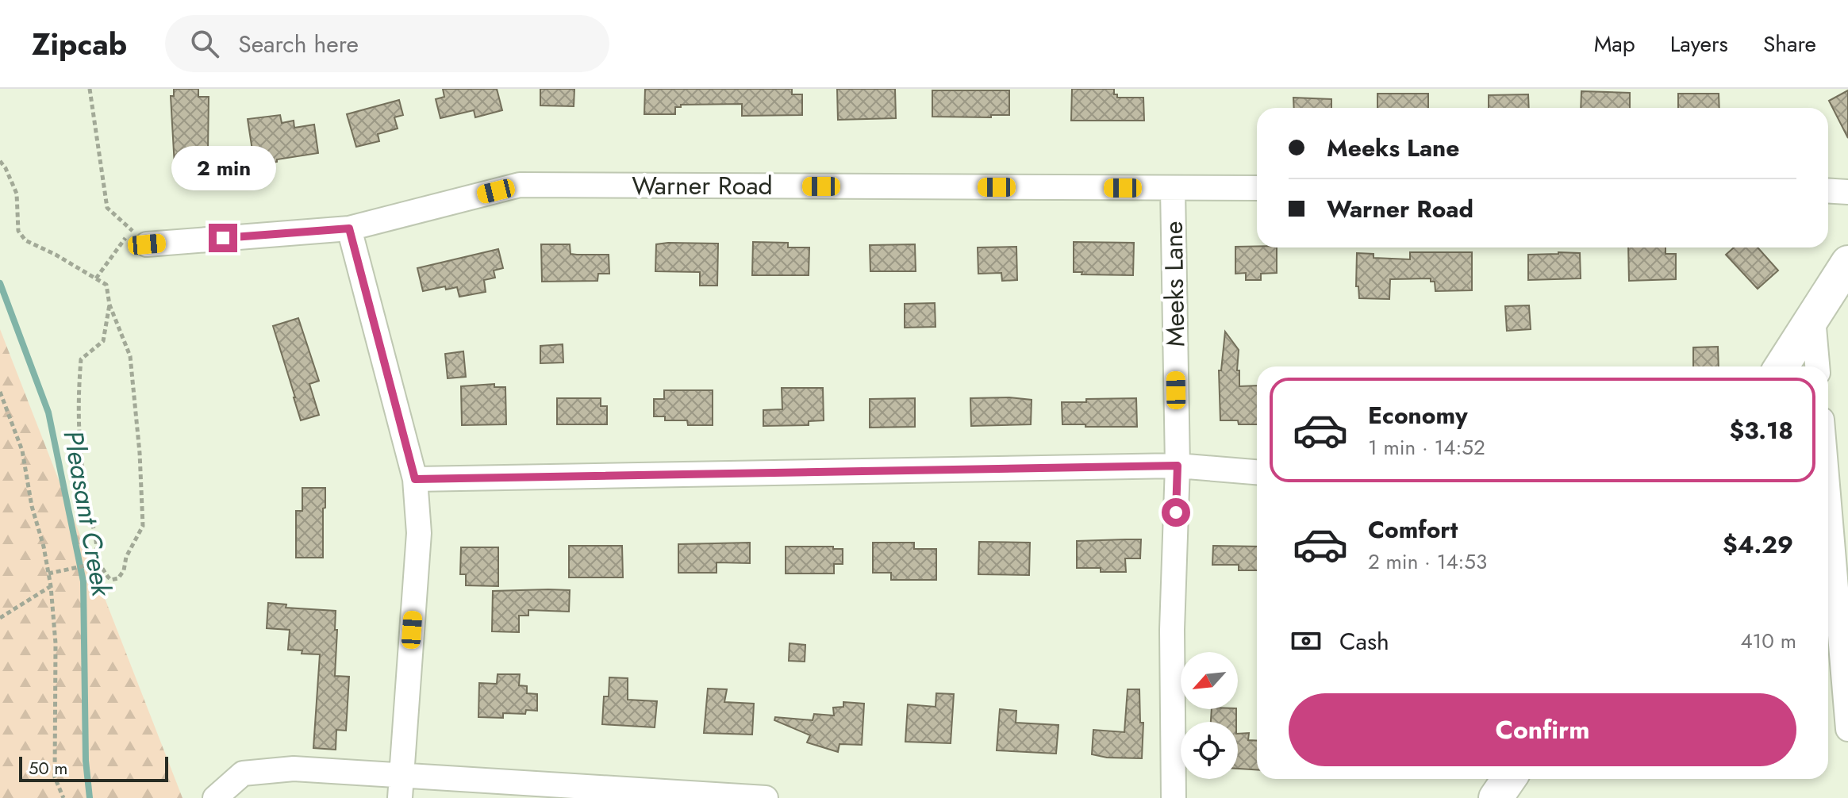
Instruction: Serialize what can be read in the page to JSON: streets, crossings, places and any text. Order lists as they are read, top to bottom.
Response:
{
  "streets": {
    "street": ["Warner Road", "Meeks Lane"]
  },
  "crossings": [
    ["Warner Road", "Meeks Lane"]
  ],
  "water": ["Pleasant Creek"],
  "scale_bar": "50 m",
  "north": "bottom left",
  "page": {
    "header": "Zipcab",
    "search": "Search here",
    "nav": ["Map", "Layers", "Share"],
    "banner": ["Meeks Lane", "Warner Road"],
    "bubble": "2 min",
    "list": [
      {
        "name": "Economy",
        "note": "1 min · 14:52",
        "value": "$3.18"
      },
      {
        "name": "Comfort",
        "note": "2 min · 14:53",
        "value": "$4.29"
      }
    ],
    "pay": ["Cash", "410 m"],
    "buttons": "Confirm",
    "scale": "50 m"
  }
}
